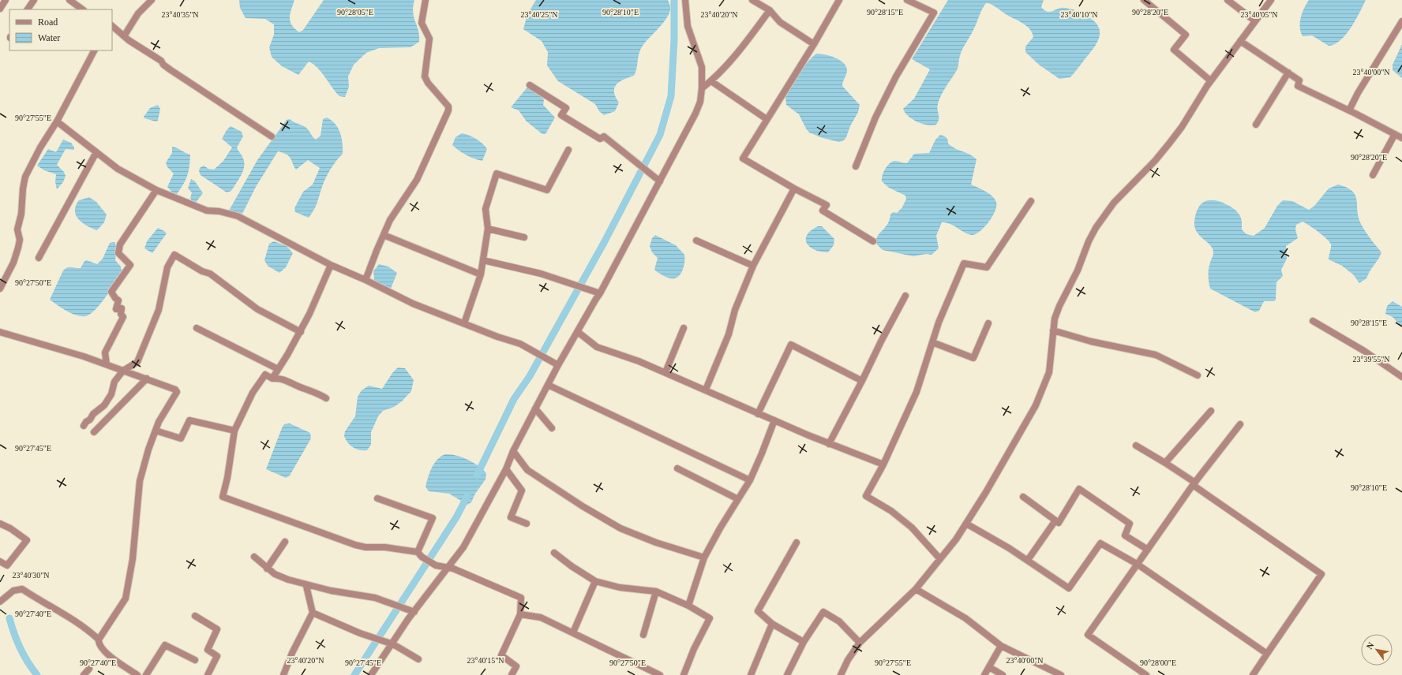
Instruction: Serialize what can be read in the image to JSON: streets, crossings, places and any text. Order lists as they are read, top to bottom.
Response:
{
  "legend": ["Road", "Water"],
  "north": "top left",
  "coordinates": [
    "90°28'10\"E",
    "90°28'05\"E",
    "90°28'15\"E",
    "90°28'20\"E",
    "23°40'35\"N",
    "23°40'25\"N",
    "23°40'20\"N",
    "23°40'10\"N",
    "23°40'05\"N",
    "23°40'00\"N",
    "90°27'55\"E",
    "90°27'50\"E",
    "23°39'55\"N",
    "90°27'45\"E",
    "23°40'30\"N",
    "90°27'40\"E",
    "23°40'15\"N",
    "90°28'00\"E"
  ]
}
